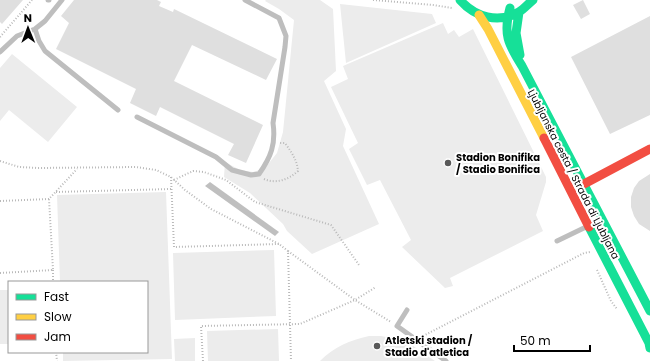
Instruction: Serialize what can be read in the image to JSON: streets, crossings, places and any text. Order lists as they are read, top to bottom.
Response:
{
  "streets": {
    "main road": ["Ljubljanska cesta / Strada di Ljubljana"]
  },
  "places": ["Stadion Bonifika / Stadio Bonifica", "Atletski stadion / Stadio d'atletica"],
  "legend": ["Fast", "Slow", "Jam"],
  "scale_bar": "50 m",
  "north": "top"
}
